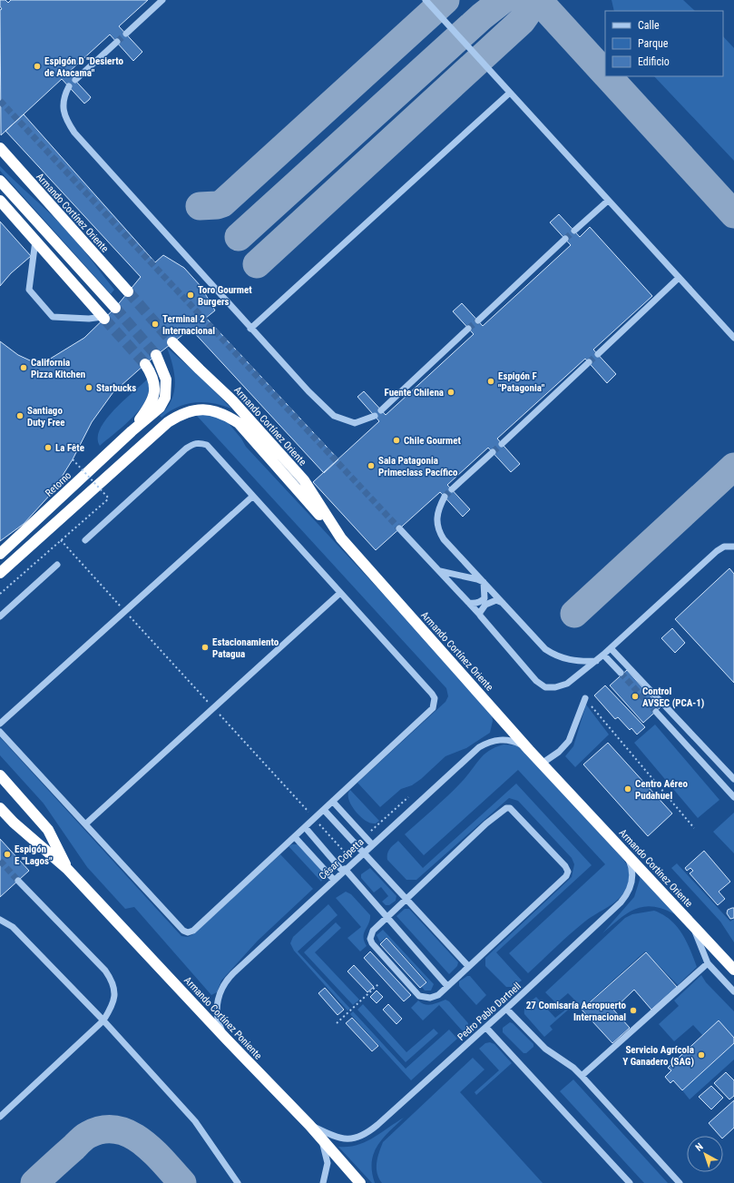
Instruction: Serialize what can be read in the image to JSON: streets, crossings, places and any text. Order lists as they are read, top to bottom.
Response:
{
  "streets": {
    "highway": ["Armando Cortínez Oriente", "Retorno", "Armando Cortínez Poniente"],
    "street": ["César Copetta", "Pedro Pablo Dartnell"]
  },
  "crossings": [
    ["Armando Cortínez Oriente", "César Copetta"],
    ["Armando Cortínez Oriente", "Pedro Pablo Dartnell"],
    ["César Copetta", "Armando Cortínez Poniente"],
    ["Pedro Pablo Dartnell", "Armando Cortínez Poniente"]
  ],
  "places": [
    "Espigón D \"Desierto de Atacama\"",
    "Toro Gourmet Burgers",
    "Terminal 2 Internacional",
    "California Pizza Kitchen",
    "Espigón F \"Patagonia\"",
    "Starbucks",
    "Fuente Chilena",
    "Santiago Duty Free",
    "Chile Gourmet",
    "La Fête",
    "Sala Patagonia Primeclass Pacífico",
    "Estacionamiento Patagua",
    "Control AVSEC (PCA-1)",
    "Centro Aéreo Pudahuel",
    "Espigón E \"Lagos\"",
    "27 Comisaría Aeropuerto Internacional",
    "Servicio Agrícola Y Ganadero (SAG)"
  ],
  "legend": ["Calle", "Parque", "Edificio"],
  "north": "top left"
}
